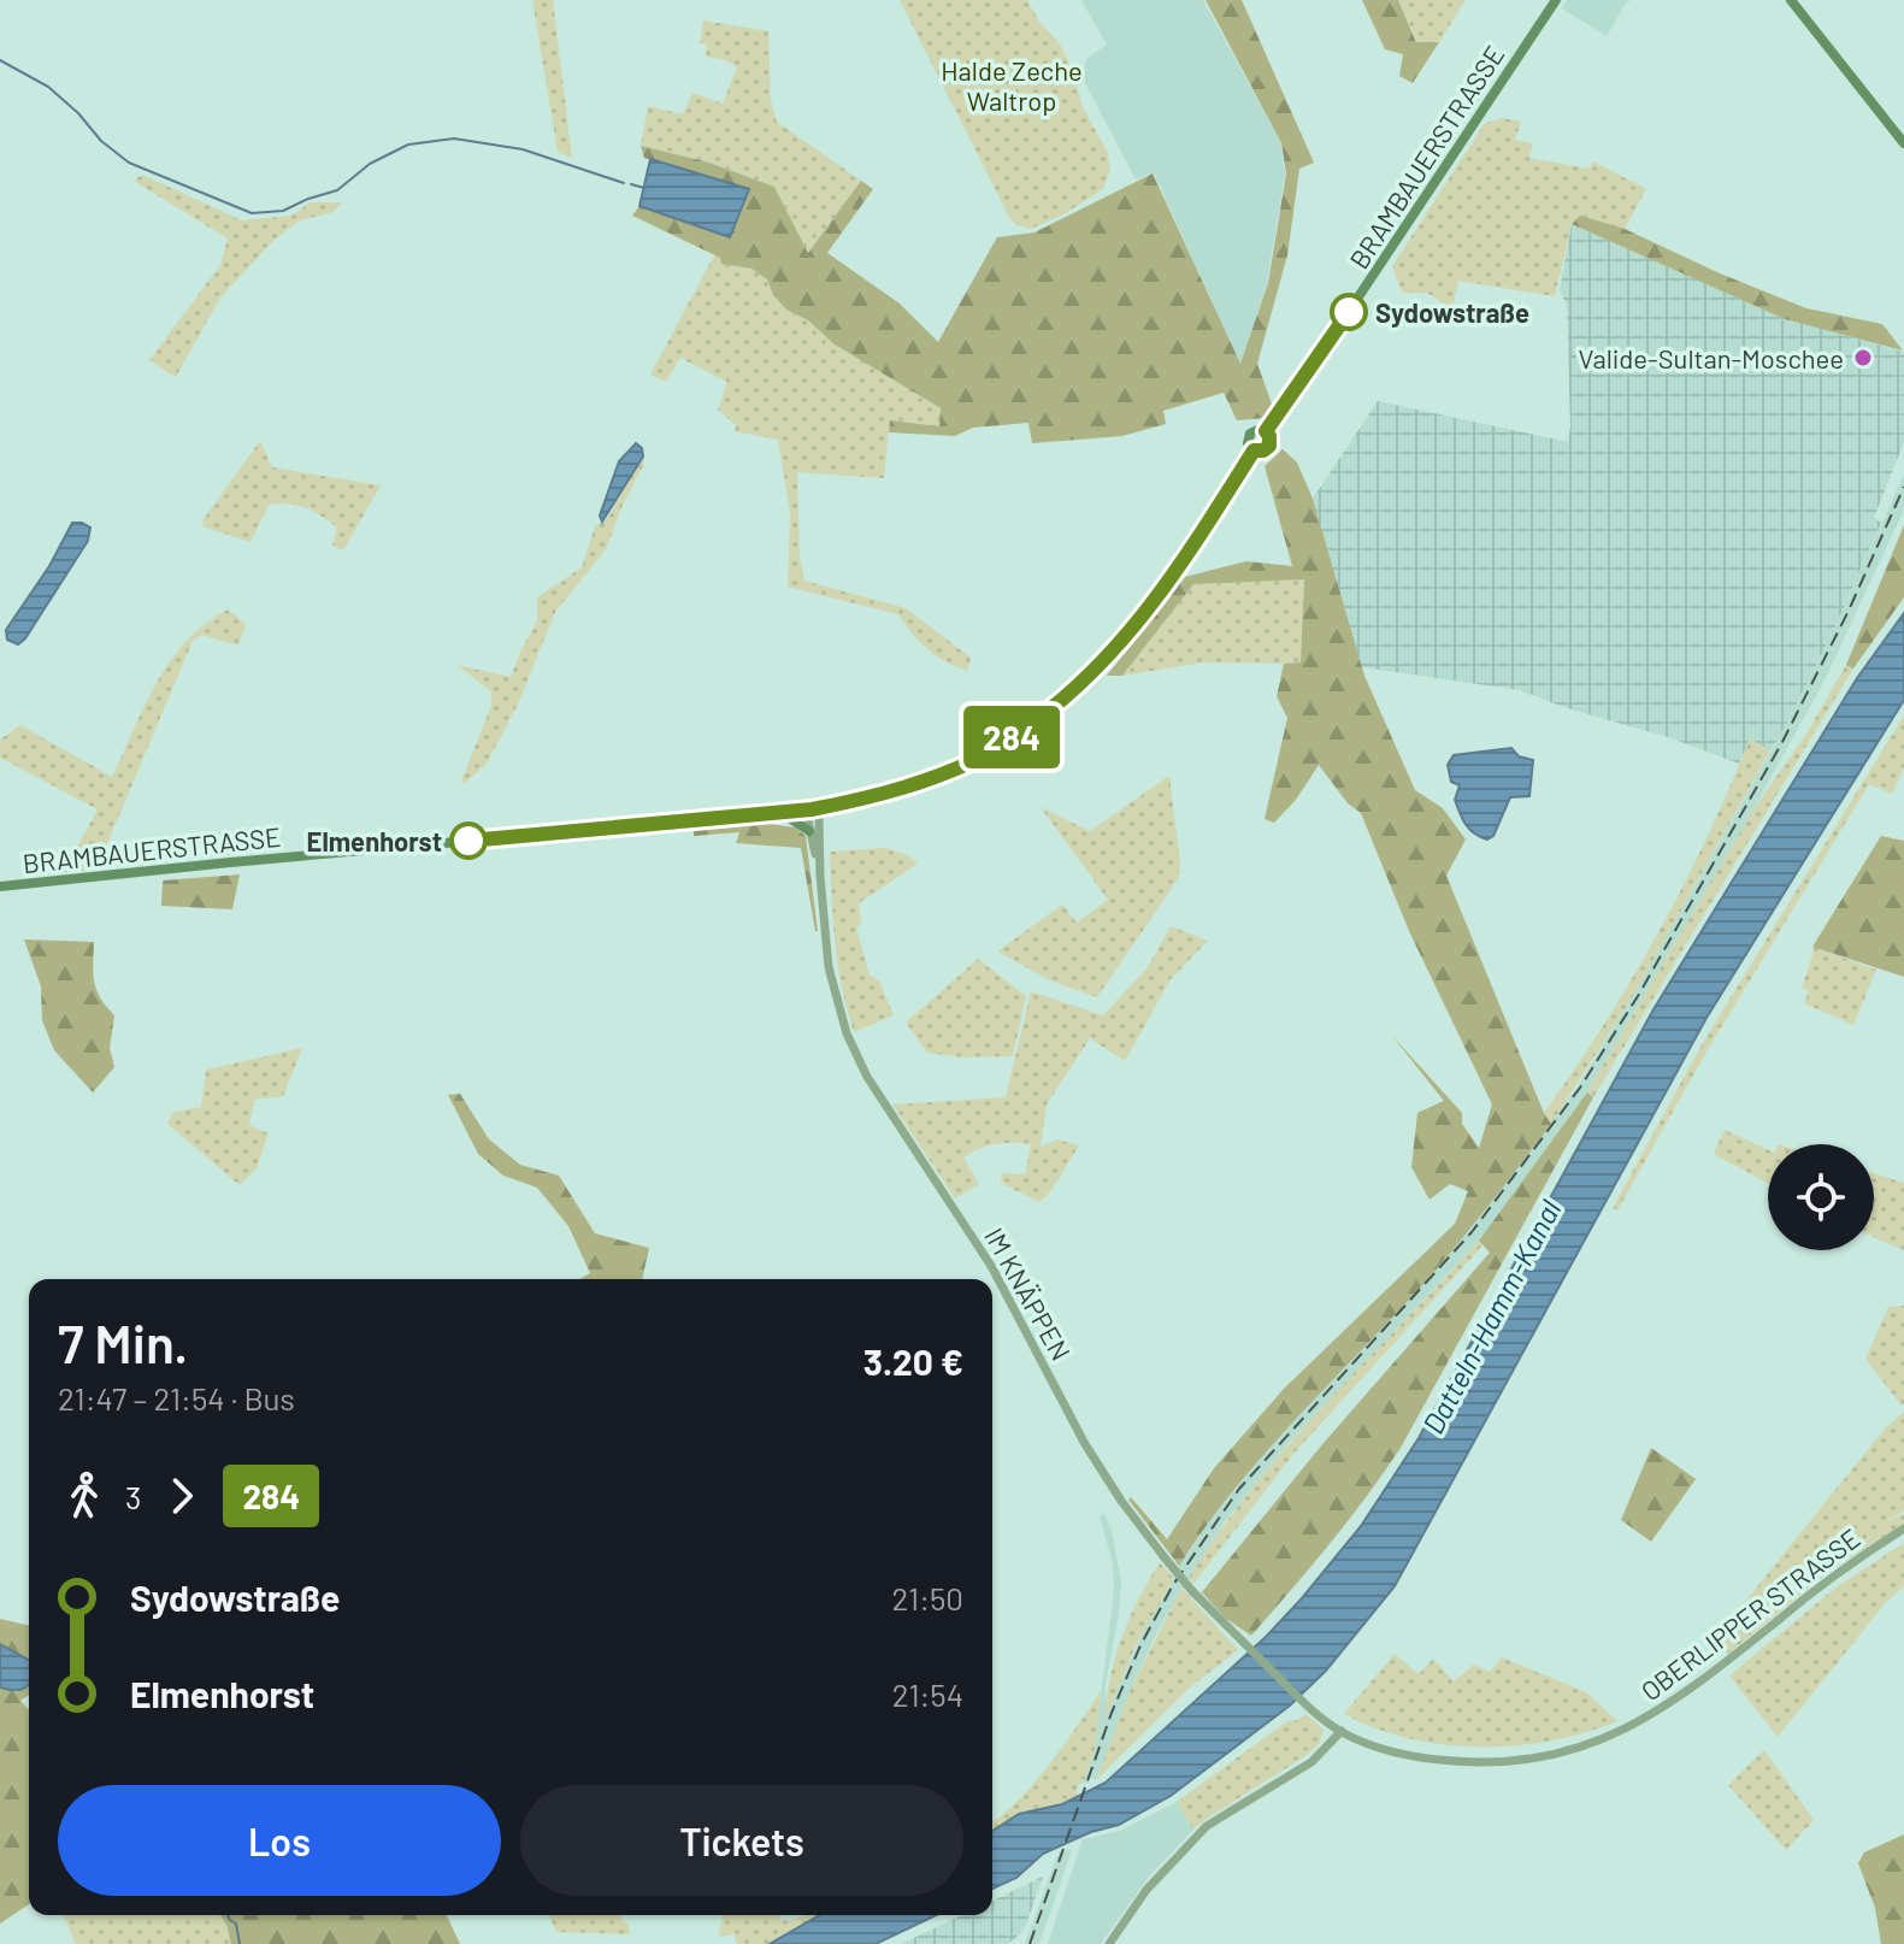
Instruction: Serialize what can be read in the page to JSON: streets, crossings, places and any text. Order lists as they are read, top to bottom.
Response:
{
  "streets": {
    "main road": ["BRAMBAUERSTRASSE"],
    "street": ["IM KNÄPPEN", "OBERLIPPER STRASSE"]
  },
  "crossings": [
    ["BRAMBAUERSTRASSE", "IM KNÄPPEN"],
    ["IM KNÄPPEN", "OBERLIPPER STRASSE"]
  ],
  "water": ["Datteln-Hamm-Kanal"],
  "parks": ["Halde Zeche Waltrop"],
  "places": ["Sydowstraße", "Valide-Sultan-Moschee", "Elmenhorst"],
  "lines": ["bus line 284"],
  "page": {
    "on_map": "284",
    "heading": ["7 Min.", "21:47 – 21:54 · Bus", "3.20 €"],
    "legs": ["3", "284"],
    "list": [
      {
        "name": "Sydowstraße",
        "value": "21:50"
      },
      {
        "name": "Elmenhorst",
        "value": "21:54"
      }
    ],
    "buttons": ["Los", "Tickets"]
  }
}
